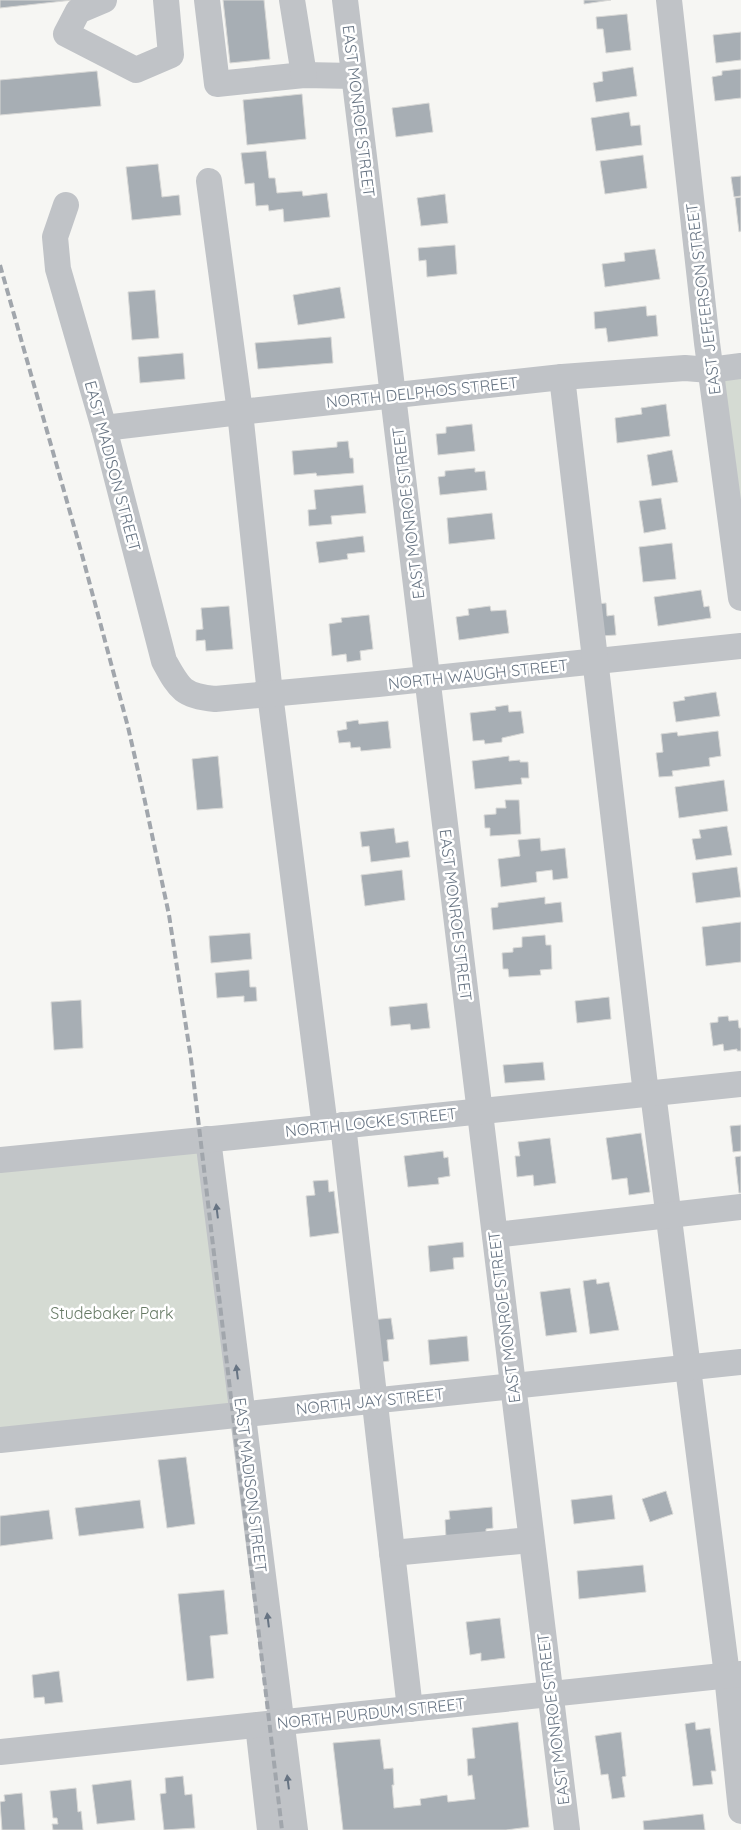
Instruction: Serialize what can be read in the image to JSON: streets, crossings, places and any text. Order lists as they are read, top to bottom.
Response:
{
  "streets": {
    "street": [
      "EAST MONROE STREET",
      "EAST JEFFERSON STREET",
      "NORTH DELPHOS STREET",
      "EAST MADISON STREET",
      "NORTH WAUGH STREET",
      "NORTH LOCKE STREET",
      "NORTH JAY STREET",
      "NORTH PURDUM STREET"
    ]
  },
  "crossings": [
    ["EAST MONROE STREET", "NORTH DELPHOS STREET"],
    ["EAST MONROE STREET", "NORTH WAUGH STREET"],
    ["EAST MONROE STREET", "NORTH LOCKE STREET"],
    ["EAST MONROE STREET", "NORTH JAY STREET"],
    ["EAST MONROE STREET", "NORTH PURDUM STREET"],
    ["EAST JEFFERSON STREET", "NORTH DELPHOS STREET"],
    ["NORTH DELPHOS STREET", "EAST MADISON STREET"],
    ["EAST MADISON STREET", "NORTH WAUGH STREET"],
    ["EAST MADISON STREET", "NORTH LOCKE STREET"],
    ["EAST MADISON STREET", "NORTH JAY STREET"],
    ["EAST MADISON STREET", "NORTH PURDUM STREET"]
  ],
  "parks": ["Studebaker Park"]
}
